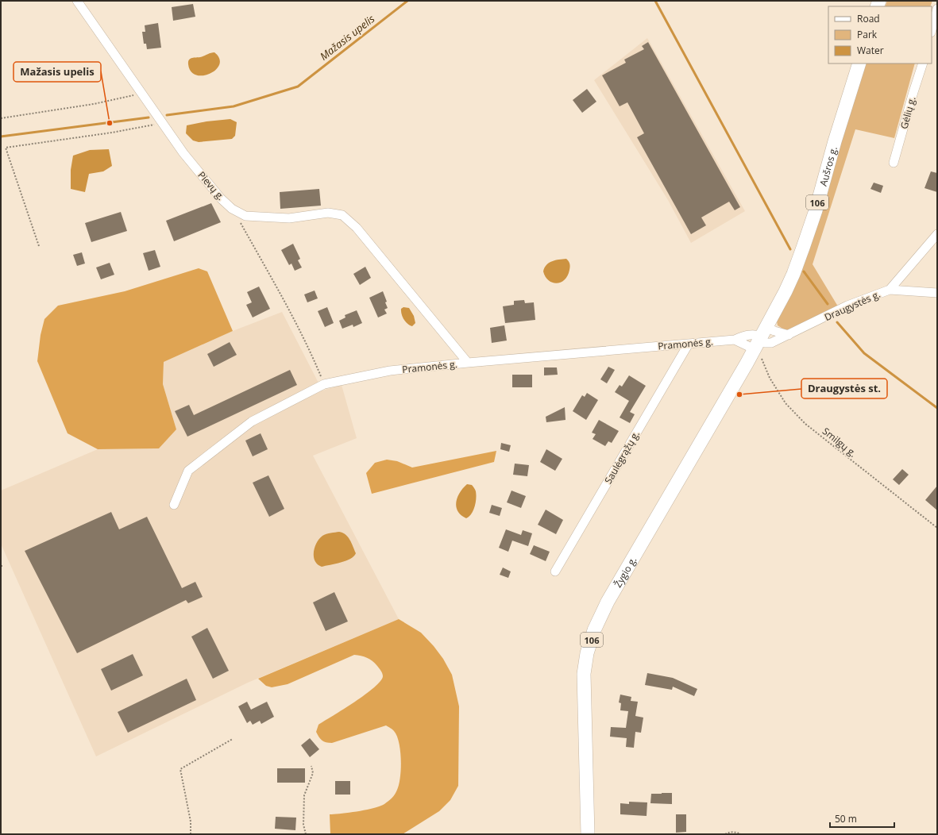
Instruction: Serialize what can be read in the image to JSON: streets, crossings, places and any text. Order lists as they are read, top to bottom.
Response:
{
  "streets": {
    "main road": ["Aušros g.", "106", "Žygio g."],
    "street": [
      "Gėlių g.",
      "Pievų g.",
      "Draugystės g.",
      "Pramonės g.",
      "Saulėgrąžų g."
    ],
    "path": ["Smilgų g."]
  },
  "crossings": [
    ["Aušros g.", "Draugystės g."],
    ["Aušros g.", "Smilgų g."],
    ["Aušros g.", "Žygio g."],
    ["Pievų g.", "Pramonės g."],
    ["Draugystės g.", "Pramonės g."],
    ["Draugystės g.", "Smilgų g."],
    ["Draugystės g.", "Žygio g."],
    ["Pramonės g.", "Saulėgrąžų g."],
    ["Smilgų g.", "Žygio g."]
  ],
  "water": ["Mažasis upelis"],
  "places": ["Mažasis upelis", "Draugystės st."],
  "legend": ["Road", "Park", "Water"],
  "scale_bar": "50 m"
}
